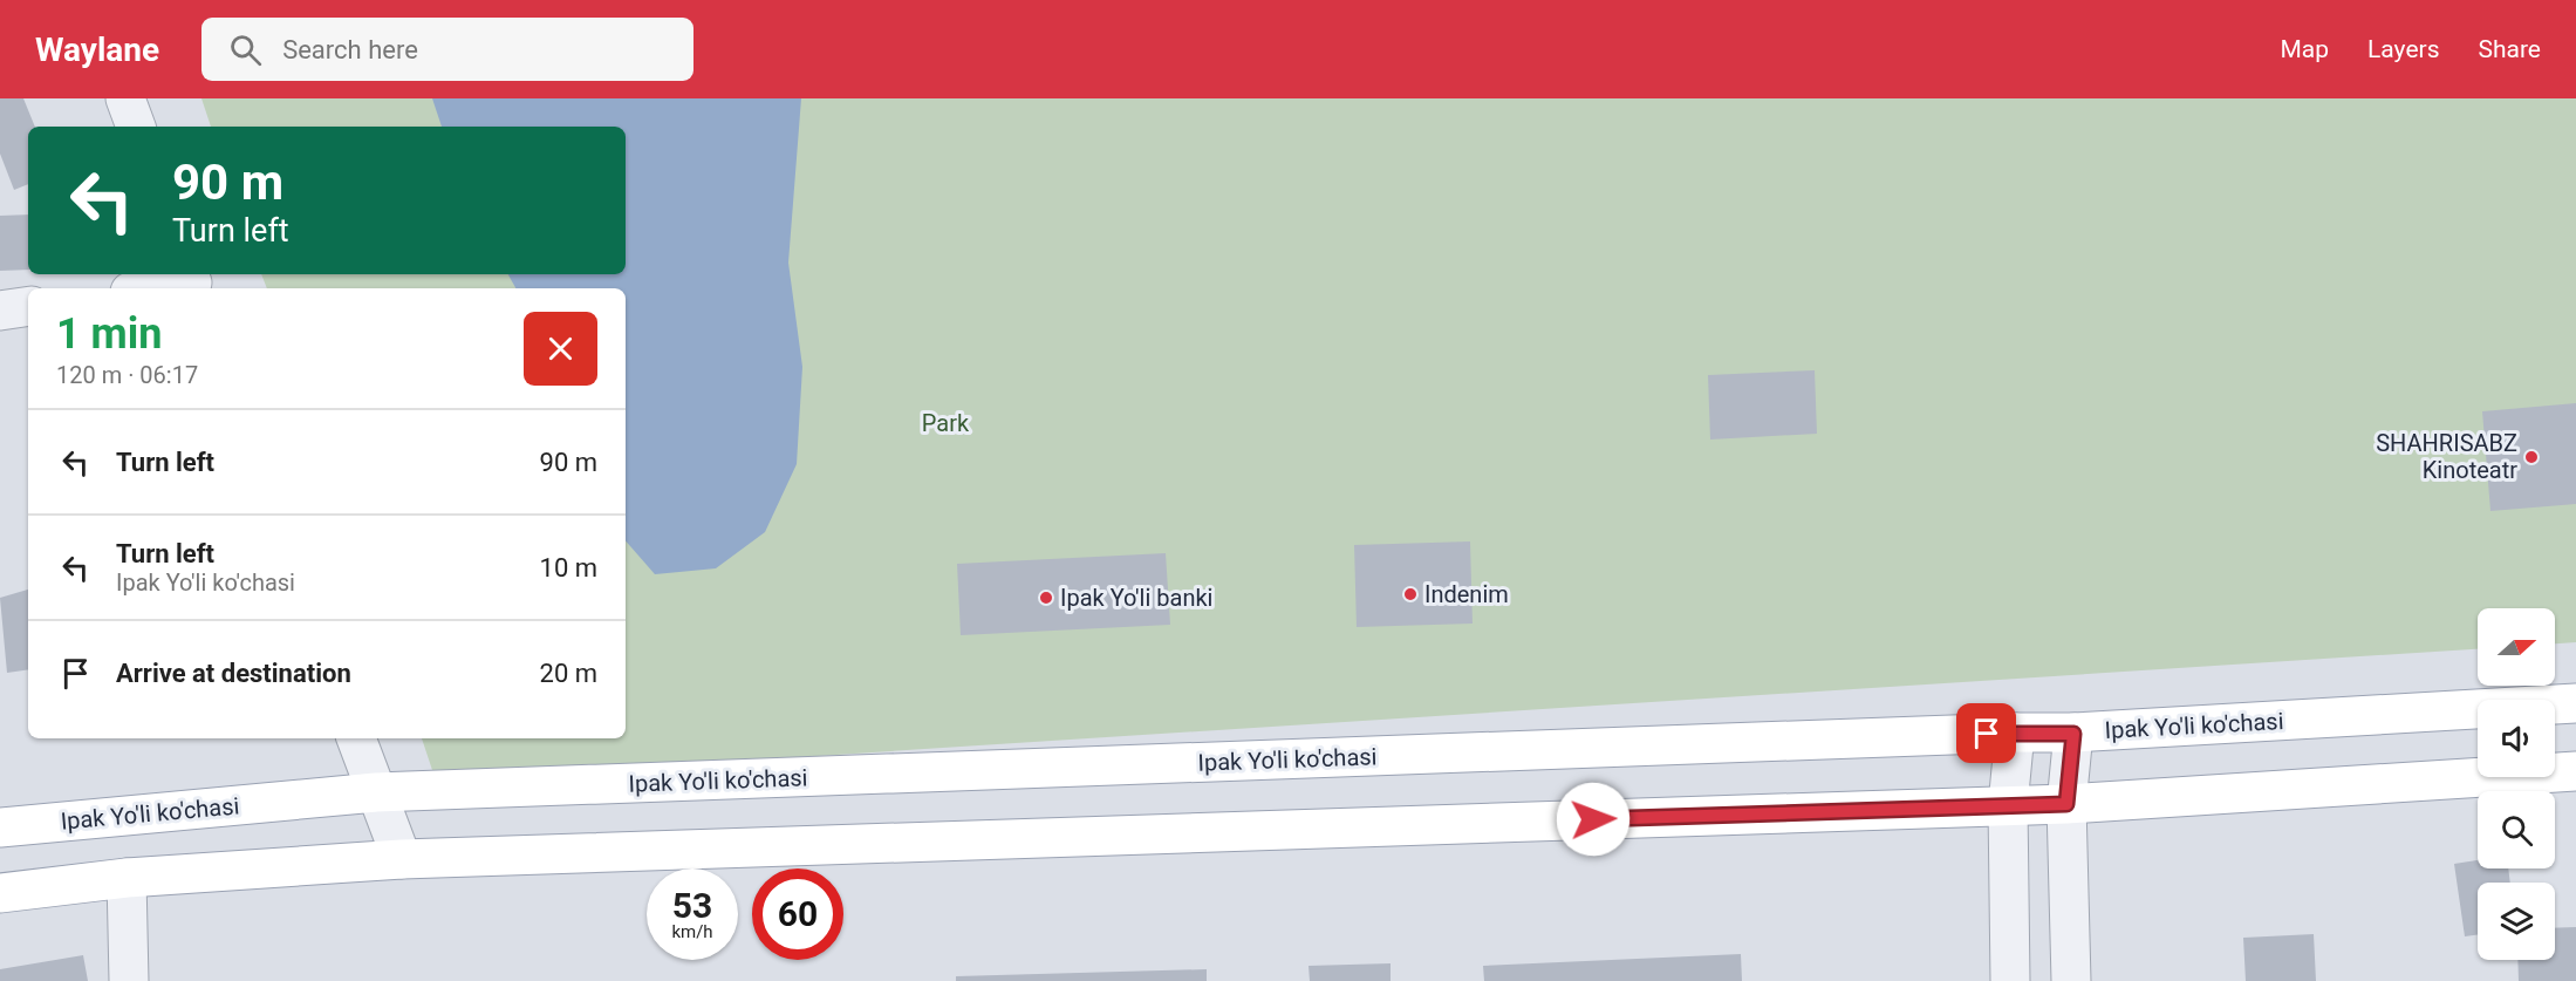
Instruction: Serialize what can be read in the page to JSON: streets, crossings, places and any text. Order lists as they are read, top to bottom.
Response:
{
  "streets": {
    "main road": ["Ipak Yo'li ko'chasi"]
  },
  "parks": ["Park"],
  "places": ["SHAHRISABZ Kinoteatr", "Indenim", "Ipak Yo'li banki"],
  "north": "right",
  "page": {
    "header": "Waylane",
    "search": "Search here",
    "nav": ["Map", "Layers", "Share"],
    "turn": ["90 m", "Turn left"],
    "heading": ["1 min", "120 m · 06:17"],
    "list": [
      {
        "name": "Turn left",
        "value": "90 m"
      },
      {
        "name": "Turn left",
        "note": "Ipak Yo'li ko'chasi",
        "value": "10 m"
      },
      {
        "name": "Arrive at destination",
        "value": "20 m"
      }
    ],
    "speed": "53 km/h",
    "limit": "60"
  }
}
